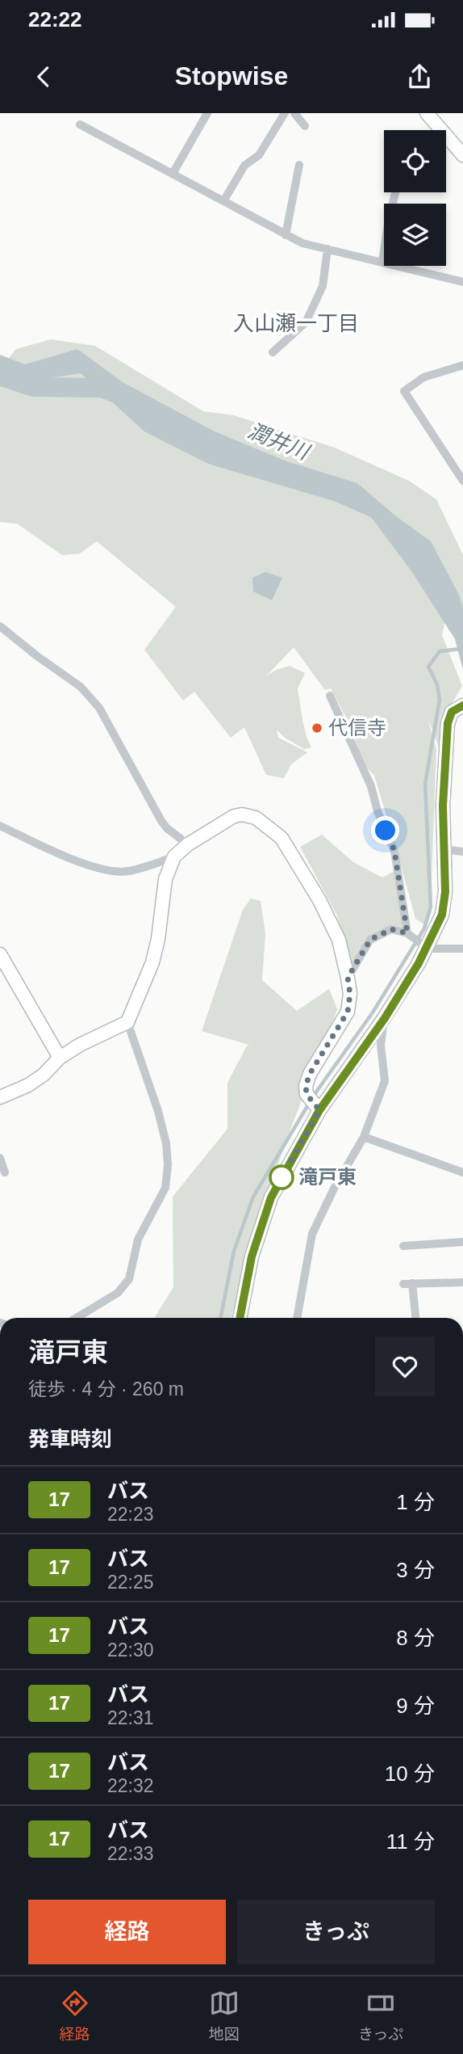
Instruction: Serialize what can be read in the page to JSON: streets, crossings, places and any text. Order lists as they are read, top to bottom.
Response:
{
  "districts": ["入山瀬一丁目"],
  "water": ["潤井川"],
  "places": ["代信寺", "滝戸東"],
  "lines": ["bus line 17"],
  "page": {
    "status": "22:22",
    "header": "Stopwise",
    "heading": [
      ["滝戸東", "徒歩 · 4 分 · 260 m"],
      "発車時刻"
    ],
    "list": [
      {
        "mark": "17",
        "name": "バス",
        "note": "22:23",
        "value": "1 分"
      },
      {
        "mark": "17",
        "name": "バス",
        "note": "22:25",
        "value": "3 分"
      },
      {
        "mark": "17",
        "name": "バス",
        "note": "22:30",
        "value": "8 分"
      },
      {
        "mark": "17",
        "name": "バス",
        "note": "22:31",
        "value": "9 分"
      },
      {
        "mark": "17",
        "name": "バス",
        "note": "22:32",
        "value": "10 分"
      },
      {
        "mark": "17",
        "name": "バス",
        "note": "22:33",
        "value": "11 分"
      }
    ],
    "buttons": ["経路", "きっぷ"],
    "tabs": ["経路", "地図", "きっぷ"]
  }
}
